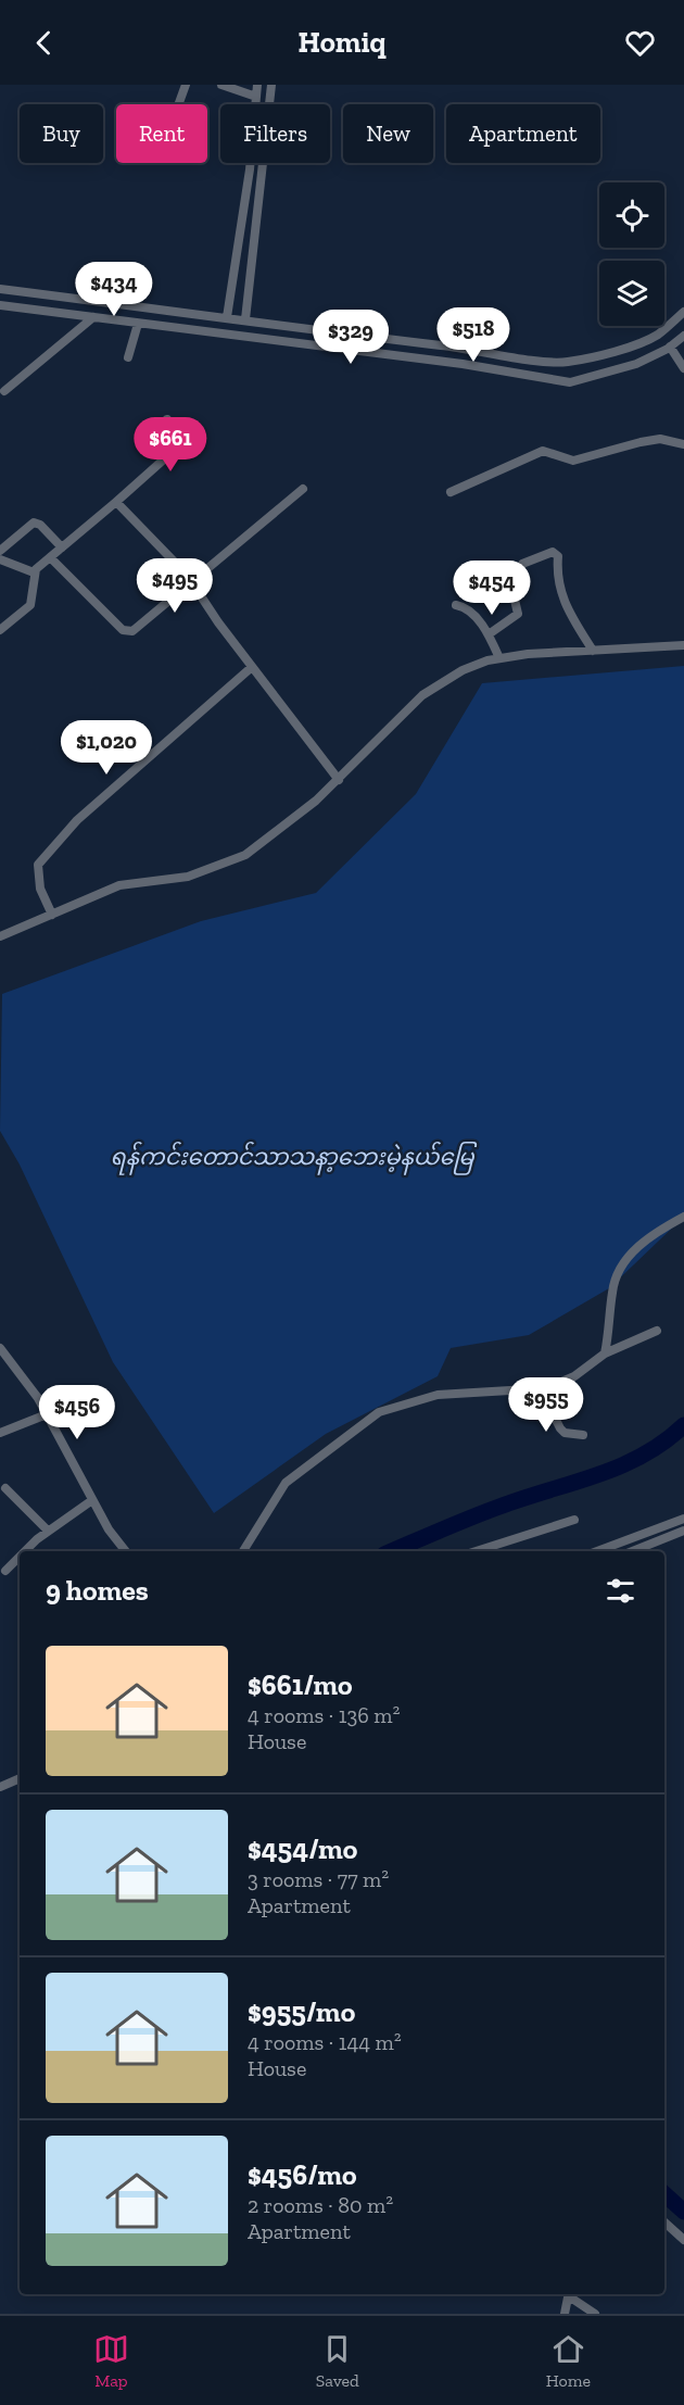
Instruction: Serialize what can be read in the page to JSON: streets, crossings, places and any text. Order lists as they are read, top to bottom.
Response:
{
  "parks": ["ရန်ကင်းတောင်သာသနာ့ဘေးမဲ့နယ်မြေ"],
  "page": {
    "header": "Homiq",
    "chip": [
      "Buy",
      "Rent",
      "Filters",
      "New",
      "Apartment"
    ],
    "price": [
      "$434",
      "$518",
      "$329",
      "$661",
      "$495",
      "$454",
      "$1,020",
      "$955",
      "$456"
    ],
    "heading": "9 homes",
    "list": [
      {
        "name": "$661/mo",
        "note": "4 rooms · 136 m² · House"
      },
      {
        "name": "$454/mo",
        "note": "3 rooms · 77 m² · Apartment"
      },
      {
        "name": "$955/mo",
        "note": "4 rooms · 144 m² · House"
      },
      {
        "name": "$456/mo",
        "note": "2 rooms · 80 m² · Apartment"
      }
    ],
    "tabs": ["Map", "Saved", "Home"]
  }
}
